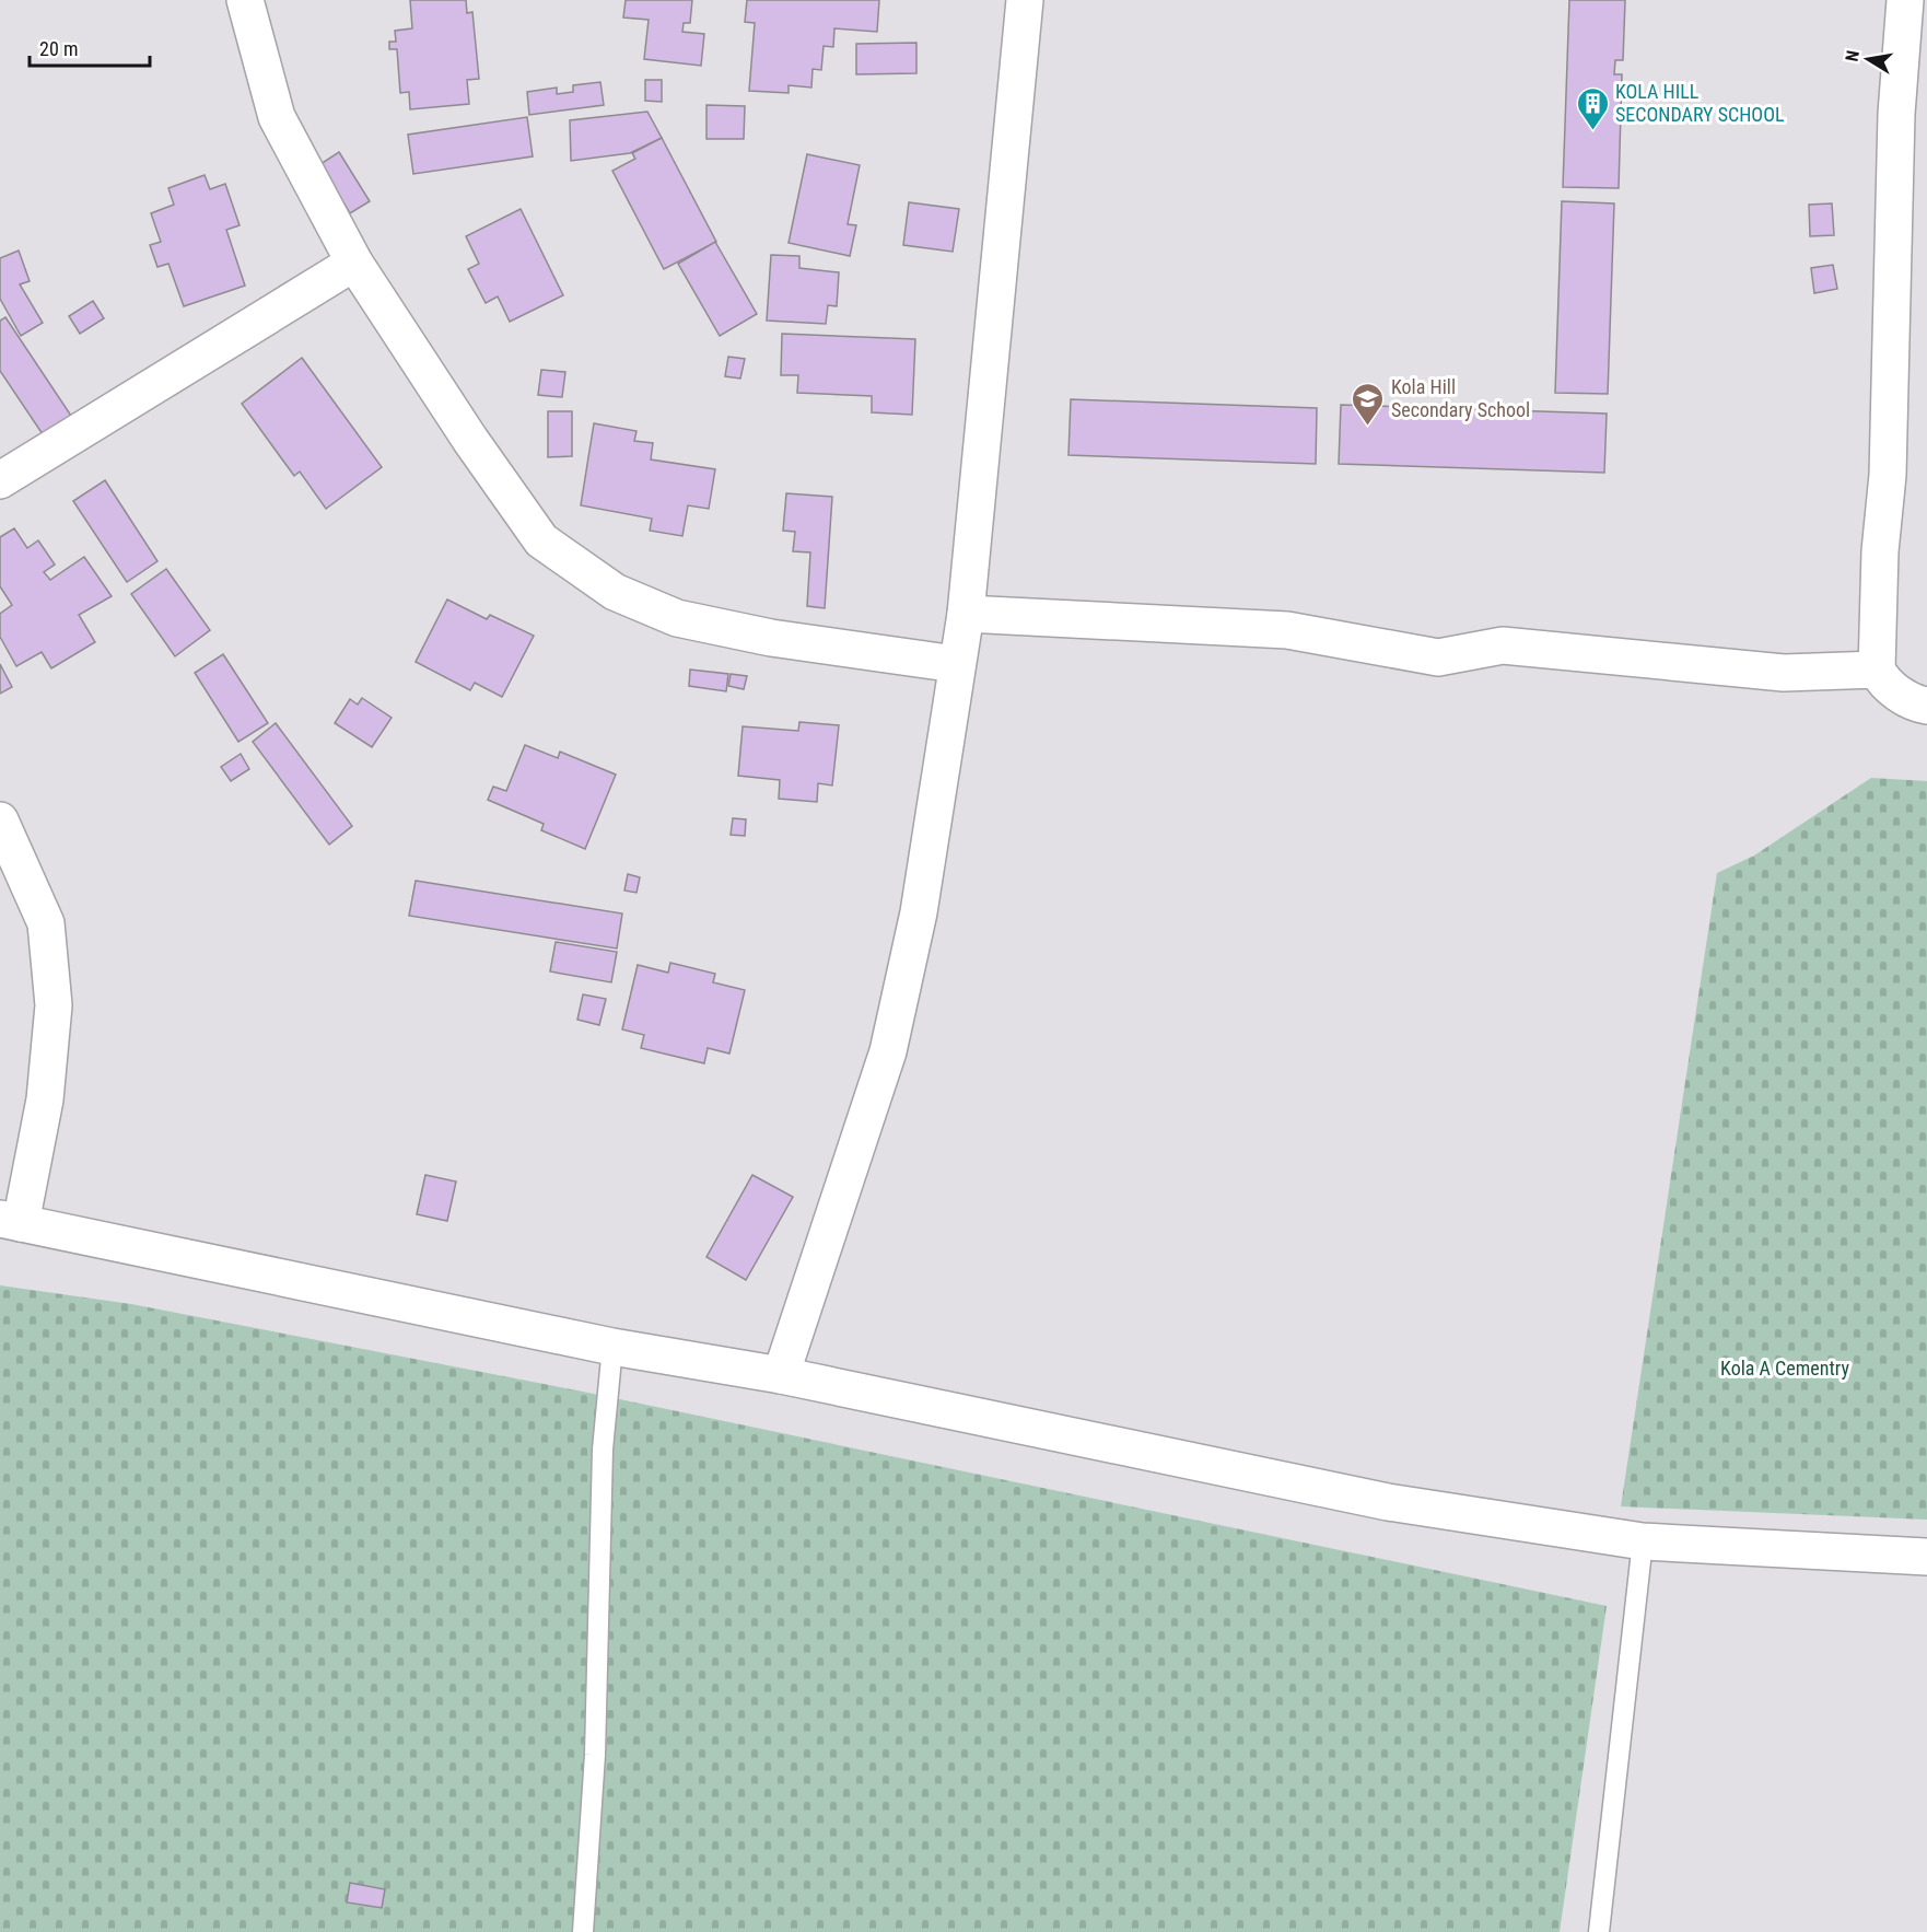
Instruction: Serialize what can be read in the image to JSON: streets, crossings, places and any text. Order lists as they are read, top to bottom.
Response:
{
  "parks": ["Kola A Cementry"],
  "places": {
    "building": ["KOLA HILL SECONDARY SCHOOL"],
    "school or university": ["Kola Hill Secondary School"]
  },
  "scale_bar": "20 m",
  "north": "left"
}
